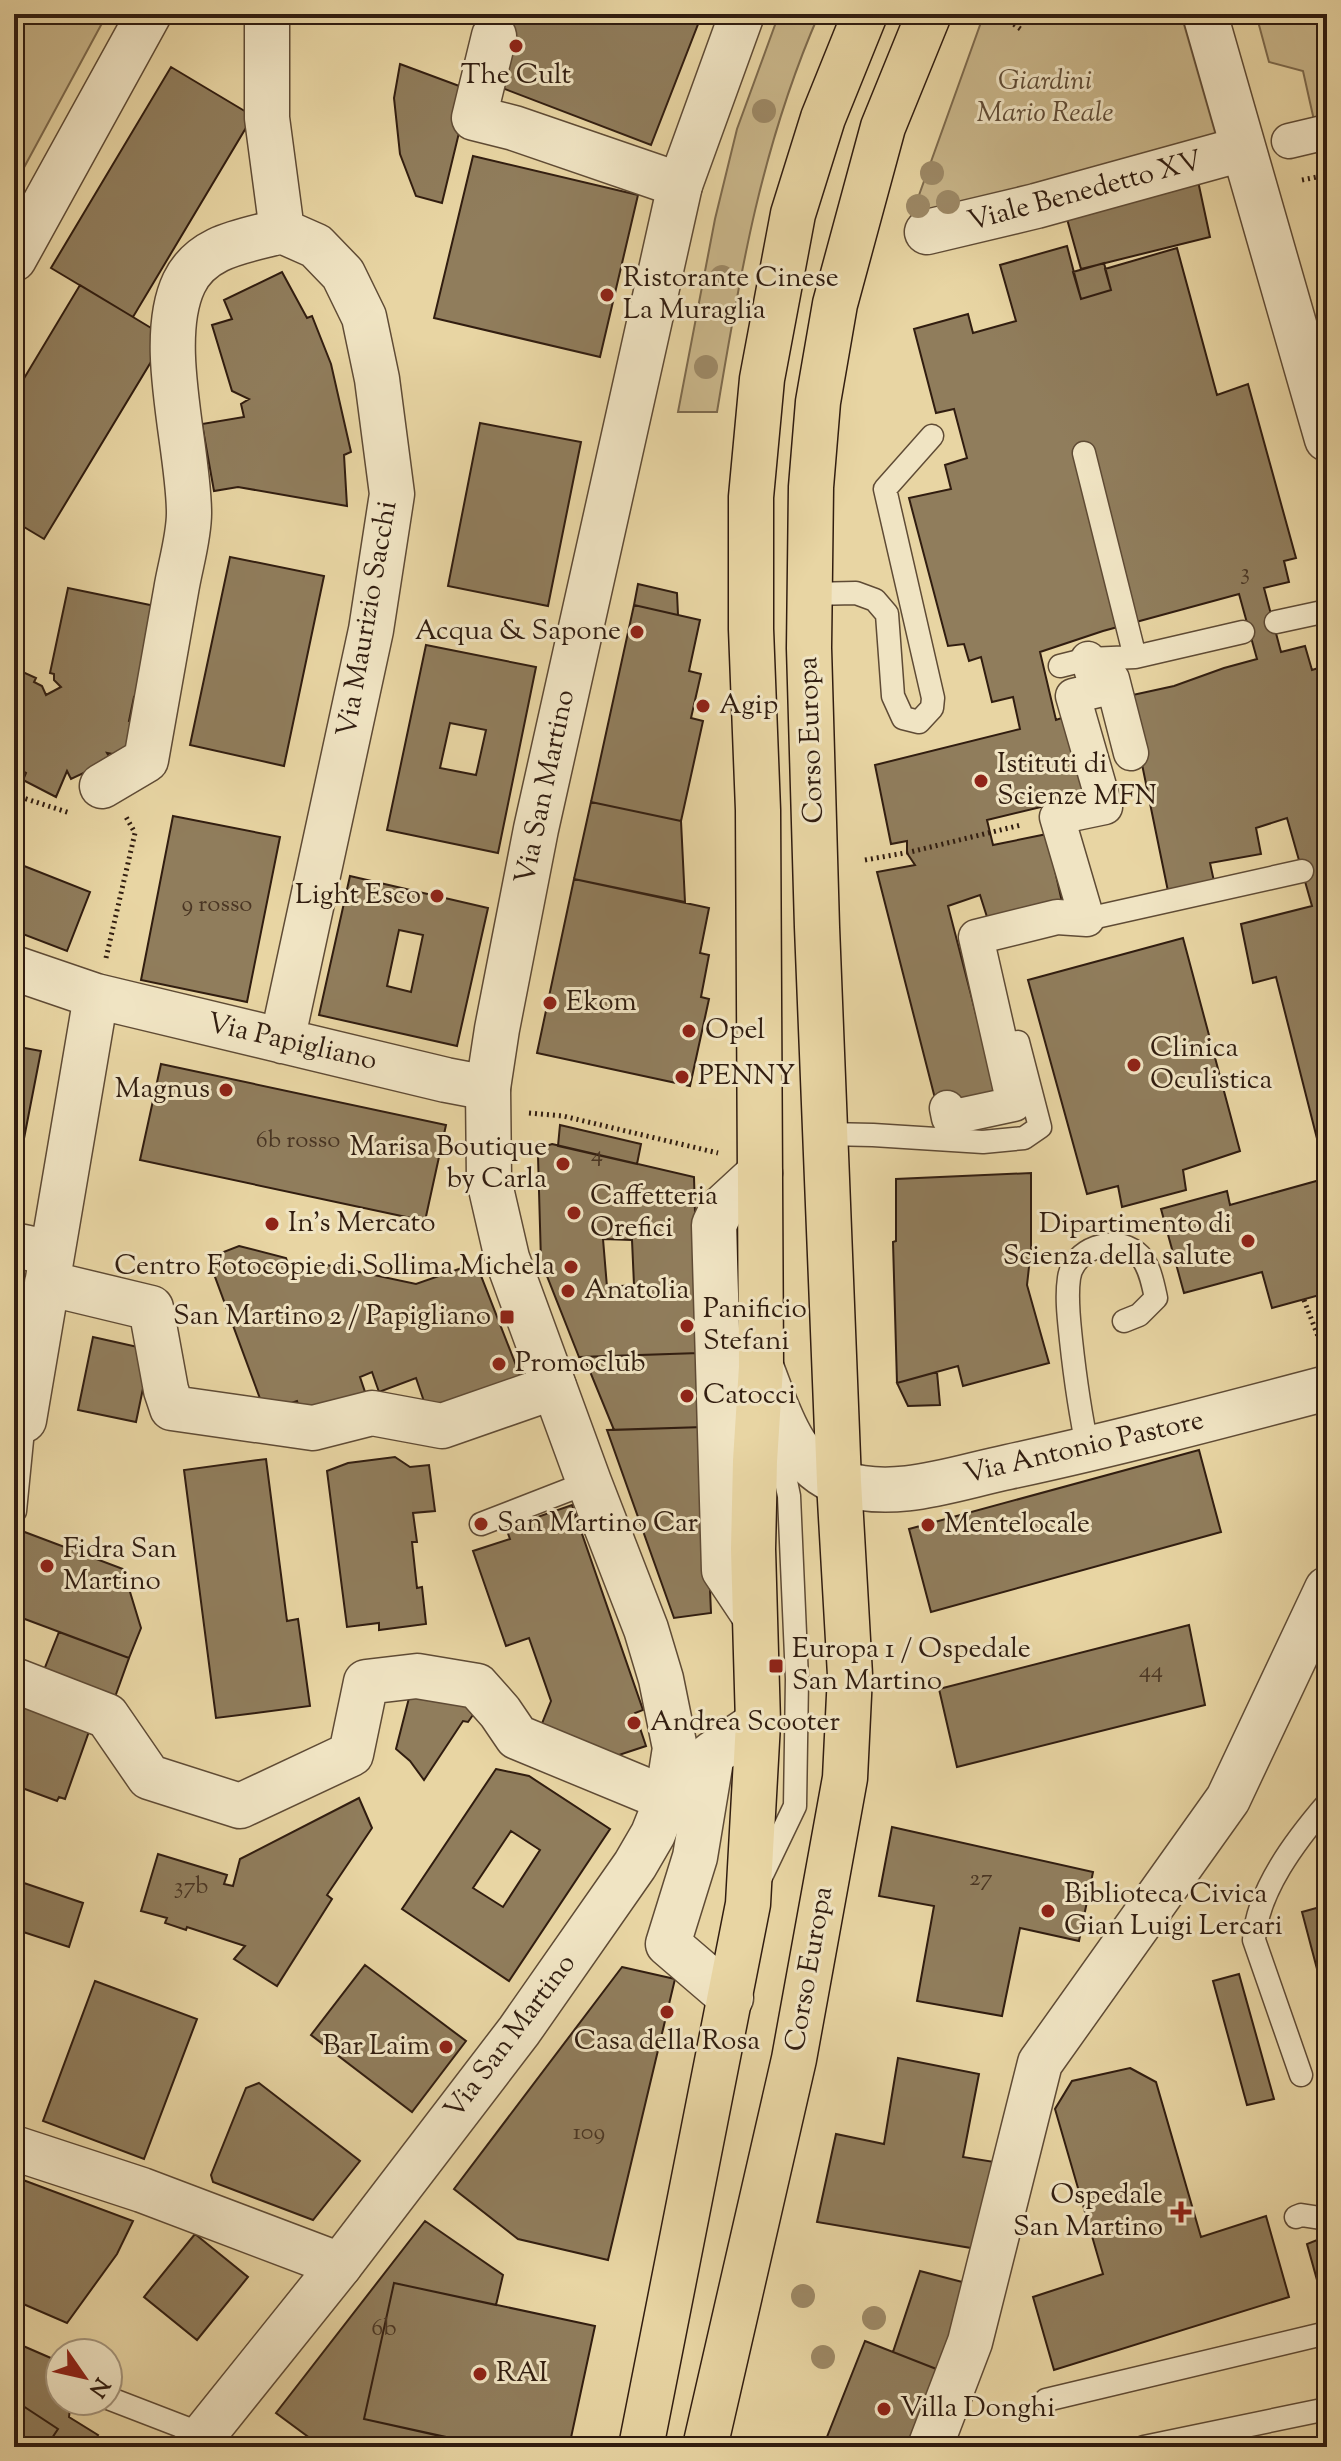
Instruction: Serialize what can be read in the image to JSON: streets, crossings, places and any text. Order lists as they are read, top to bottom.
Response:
{
  "streets": {
    "main road": ["Corso Europa"],
    "street": [
      "Viale Benedetto XV",
      "Via Maurizio Sacchi",
      "Via San Martino",
      "Via Papigliano",
      "Via Antonio Pastore"
    ]
  },
  "crossings": [
    ["Via Maurizio Sacchi", "Via Papigliano"],
    ["Corso Europa", "Via Antonio Pastore"],
    ["Via San Martino", "Via Papigliano"]
  ],
  "parks": ["Giardini Mario Reale"],
  "places": {
    "other": [
      "The Cult",
      "Ristorante Cinese La Muraglia",
      "Acqua & Sapone",
      "Agip",
      "Istituti di Scienze MFN",
      "Light Esco",
      "Ekom",
      "Opel",
      "Clinica Oculistica",
      "PENNY",
      "Magnus",
      "Marisa Boutique by Carla",
      "Caffetteria Orefici",
      "In's Mercato",
      "Dipartimento di Scienza della salute",
      "Centro Fotocopie di Sollima Michela",
      "Anatolia",
      "Panificio Stefani",
      "Promoclub",
      "Catocci",
      "San Martino Car",
      "Mentelocale",
      "Fidra San Martino",
      "Andrea Scooter",
      "Biblioteca Civica Gian Luigi Lercari",
      "Casa della Rosa",
      "Bar Laim",
      "RAI",
      "Villa Donghi"
    ],
    "transit": ["San Martino 2 / Papigliano", "Europa 1 / Ospedale San Martino"],
    "health": ["Ospedale San Martino"]
  },
  "house_numbers": [
    "3",
    "9 rosso",
    "6b rosso",
    "4",
    "44",
    "27",
    "37b",
    "109",
    "6b"
  ],
  "north": "bottom right"
}
